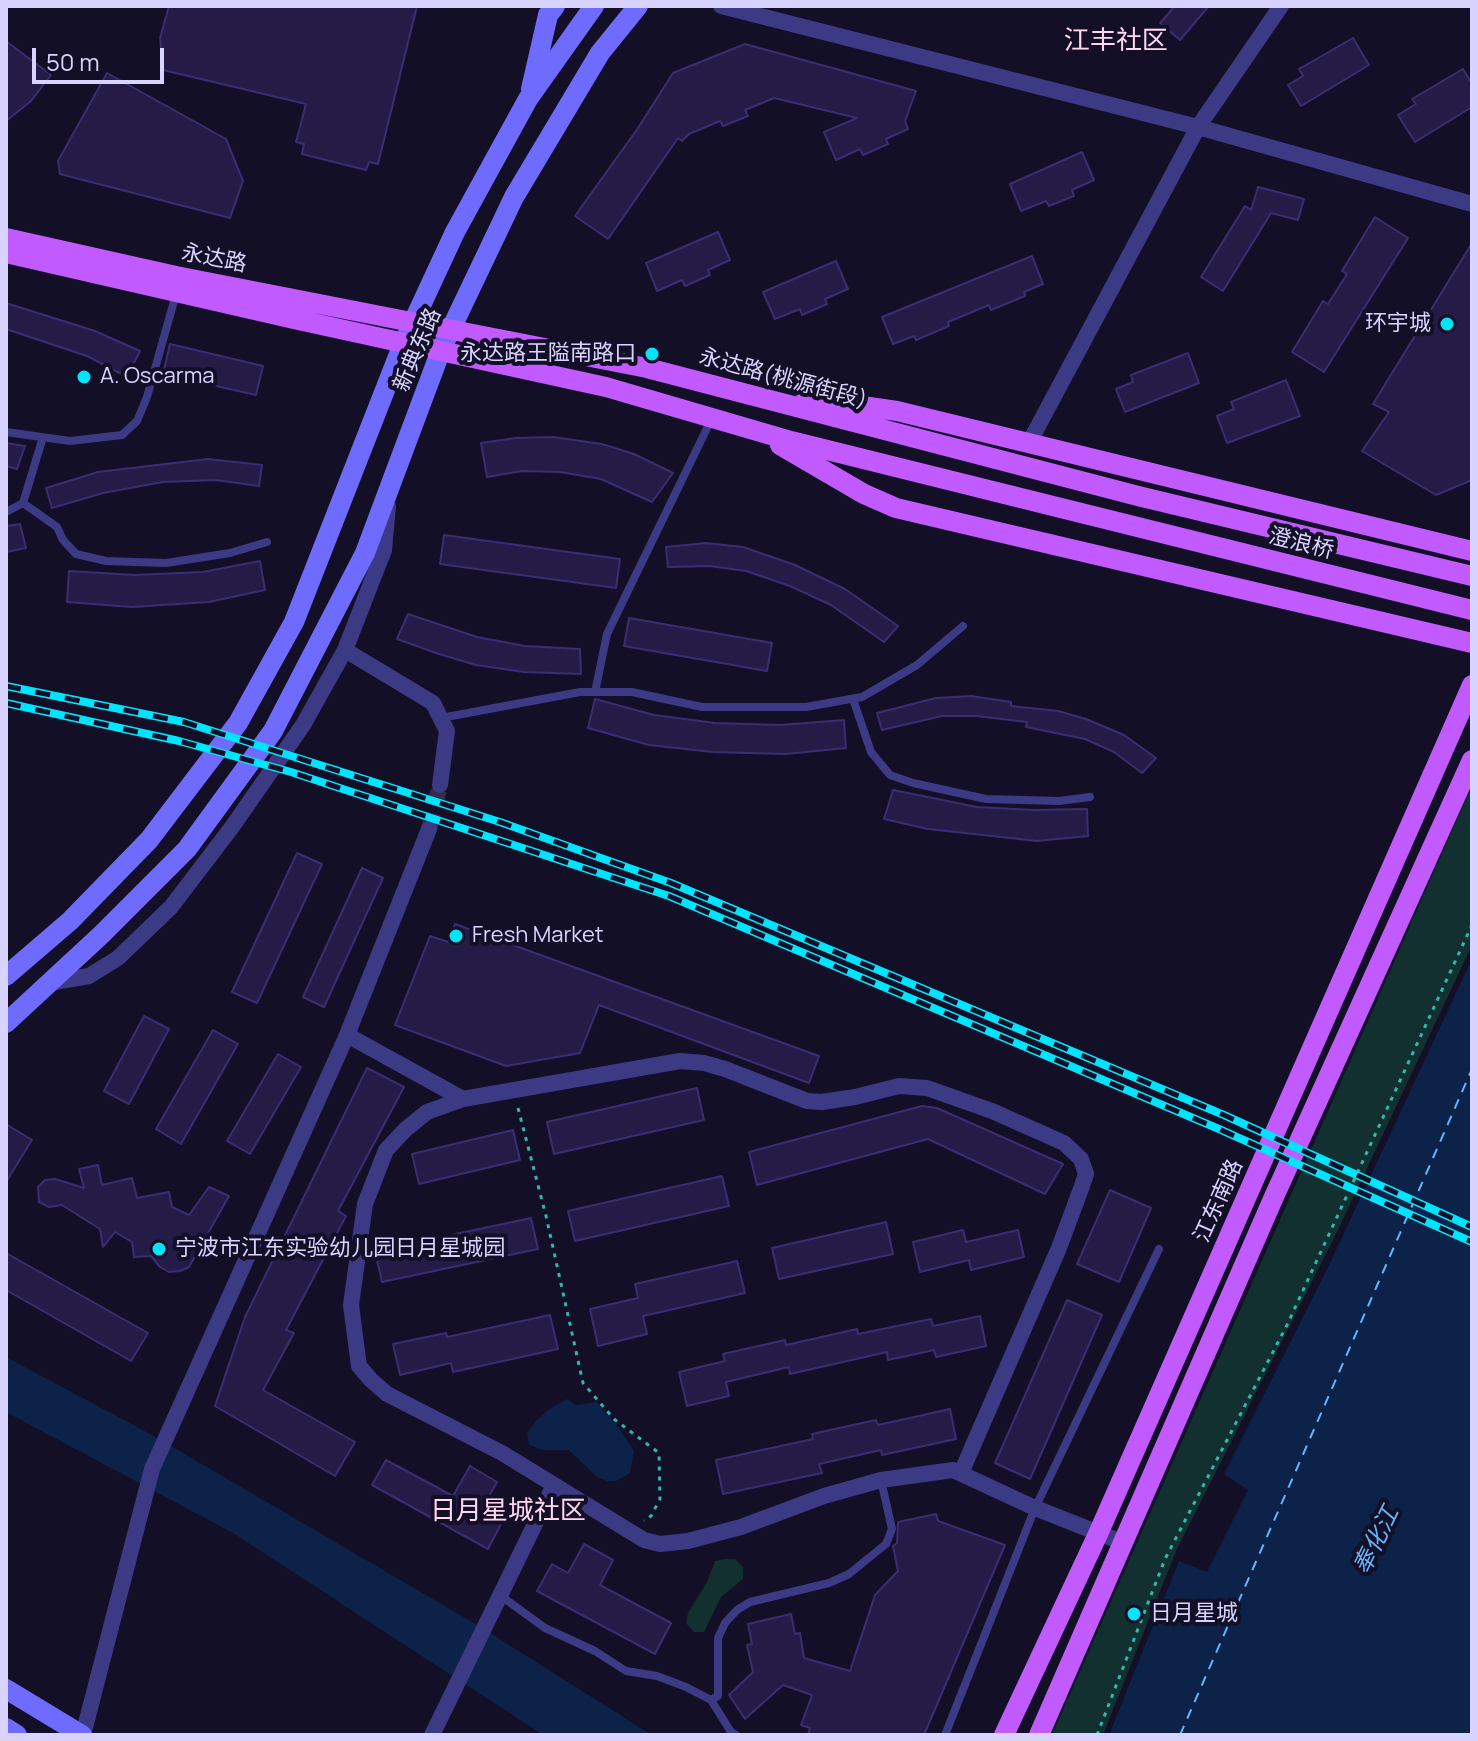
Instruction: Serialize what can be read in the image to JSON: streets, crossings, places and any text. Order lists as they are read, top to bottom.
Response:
{
  "streets": {
    "main road": [
      "永达路",
      "新典东路",
      "永达路(桃源街段)",
      "澄浪桥",
      "江东南路"
    ]
  },
  "crossings": [
    ["永达路", "新典东路"],
    ["永达路", "永达路(桃源街段)"],
    ["新典东路", "永达路(桃源街段)"],
    ["永达路(桃源街段)", "澄浪桥"]
  ],
  "districts": ["江丰社区", "日月星城社区"],
  "water": ["奉化江"],
  "places": [
    "环宇城",
    "永达路王隘南路口",
    "A. Oscarma",
    "Fresh Market",
    "宁波市江东实验幼儿园日月星城园",
    "日月星城"
  ],
  "scale_bar": "50 m"
}
